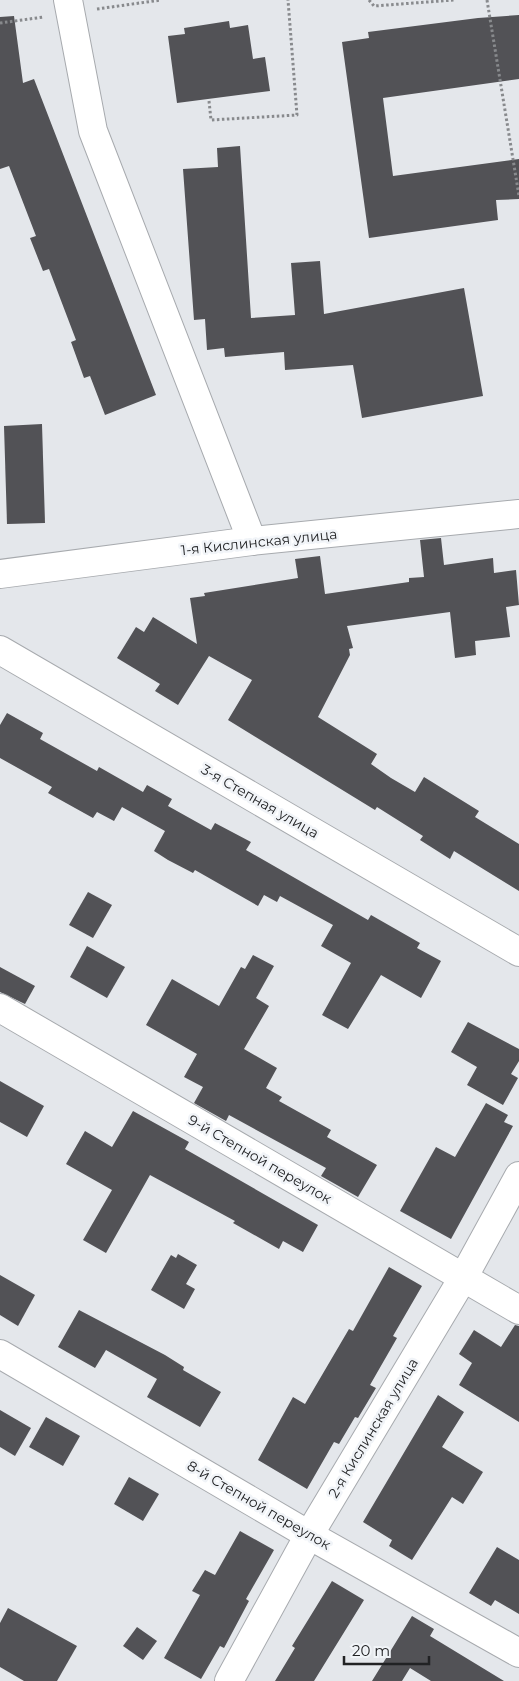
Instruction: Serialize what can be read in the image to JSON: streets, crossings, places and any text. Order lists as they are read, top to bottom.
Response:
{
  "streets": {
    "street": [
      "1-я Кислинская улица",
      "3-я Степная улица",
      "9-й Степной переулок",
      "2-я Кислинская улица",
      "8-й Степной переулок"
    ]
  },
  "crossings": [
    ["9-й Степной переулок", "2-я Кислинская улица"],
    ["2-я Кислинская улица", "8-й Степной переулок"]
  ],
  "scale_bar": "20 m"
}
